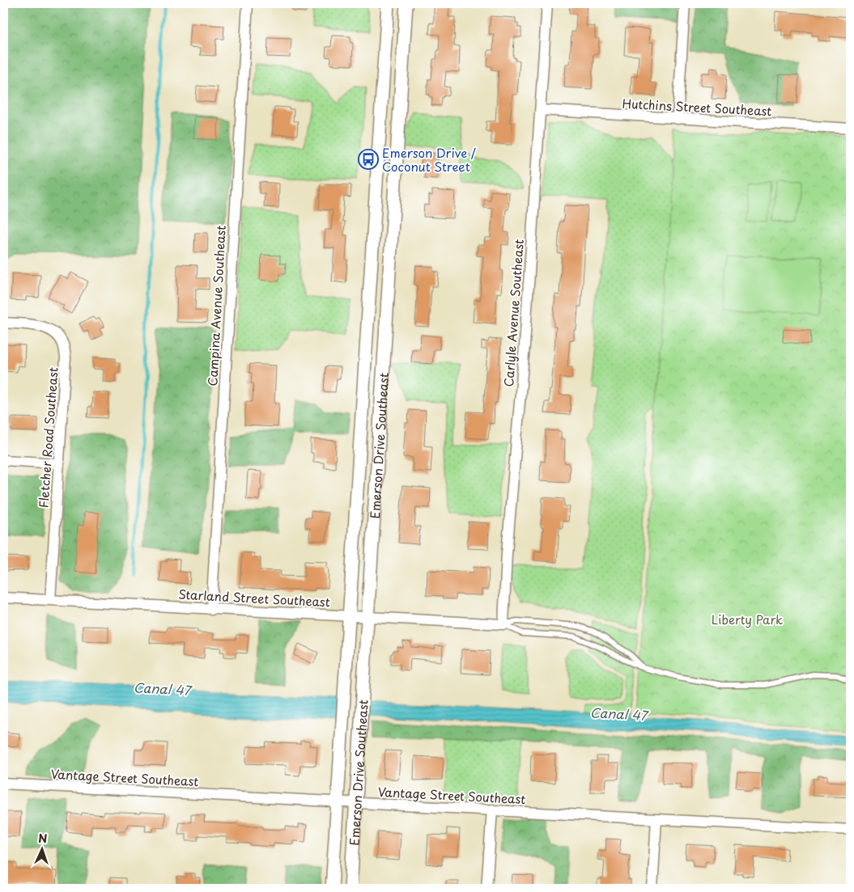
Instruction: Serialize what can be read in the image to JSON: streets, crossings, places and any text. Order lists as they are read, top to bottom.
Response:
{
  "streets": {
    "street": [
      "Hutchins Street Southeast",
      "Campina Avenue Southeast",
      "Carlyle Avenue Southeast",
      "Fletcher Road Southeast",
      "Emerson Drive Southeast",
      "Starland Street Southeast",
      "Vantage Street Southeast"
    ]
  },
  "crossings": [
    ["Hutchins Street Southeast", "Carlyle Avenue Southeast"],
    ["Campina Avenue Southeast", "Starland Street Southeast"],
    ["Carlyle Avenue Southeast", "Starland Street Southeast"],
    ["Fletcher Road Southeast", "Starland Street Southeast"],
    ["Emerson Drive Southeast", "Starland Street Southeast"],
    ["Emerson Drive Southeast", "Vantage Street Southeast"]
  ],
  "water": ["Canal 47"],
  "parks": ["Liberty Park"],
  "places": {
    "bus stop": ["Emerson Drive / Coconut Street"]
  },
  "north": "top"
}
